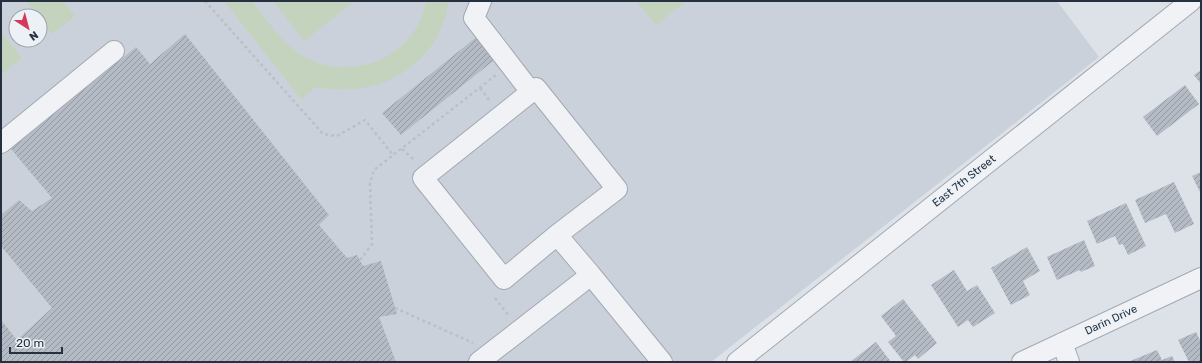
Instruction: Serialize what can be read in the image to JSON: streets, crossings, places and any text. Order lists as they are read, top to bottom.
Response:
{
  "streets": {
    "street": ["East 7th Street", "Darin Drive"]
  },
  "scale_bar": "20 m",
  "north": "bottom right"
}
